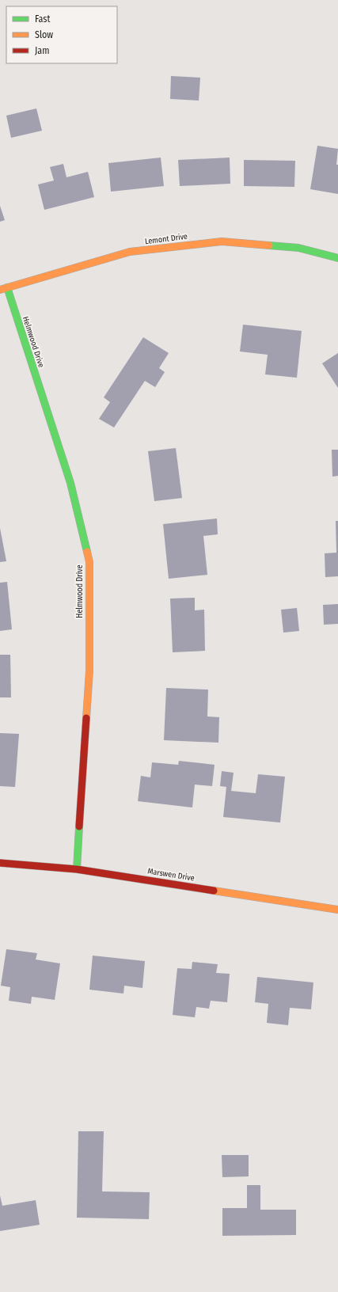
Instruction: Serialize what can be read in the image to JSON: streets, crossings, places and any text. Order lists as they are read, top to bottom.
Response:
{
  "streets": {
    "street": ["Lemont Drive", "Helmwood Drive", "Marswen Drive"]
  },
  "crossings": [
    ["Lemont Drive", "Helmwood Drive"],
    ["Helmwood Drive", "Marswen Drive"]
  ],
  "legend": ["Fast", "Slow", "Jam"]
}
